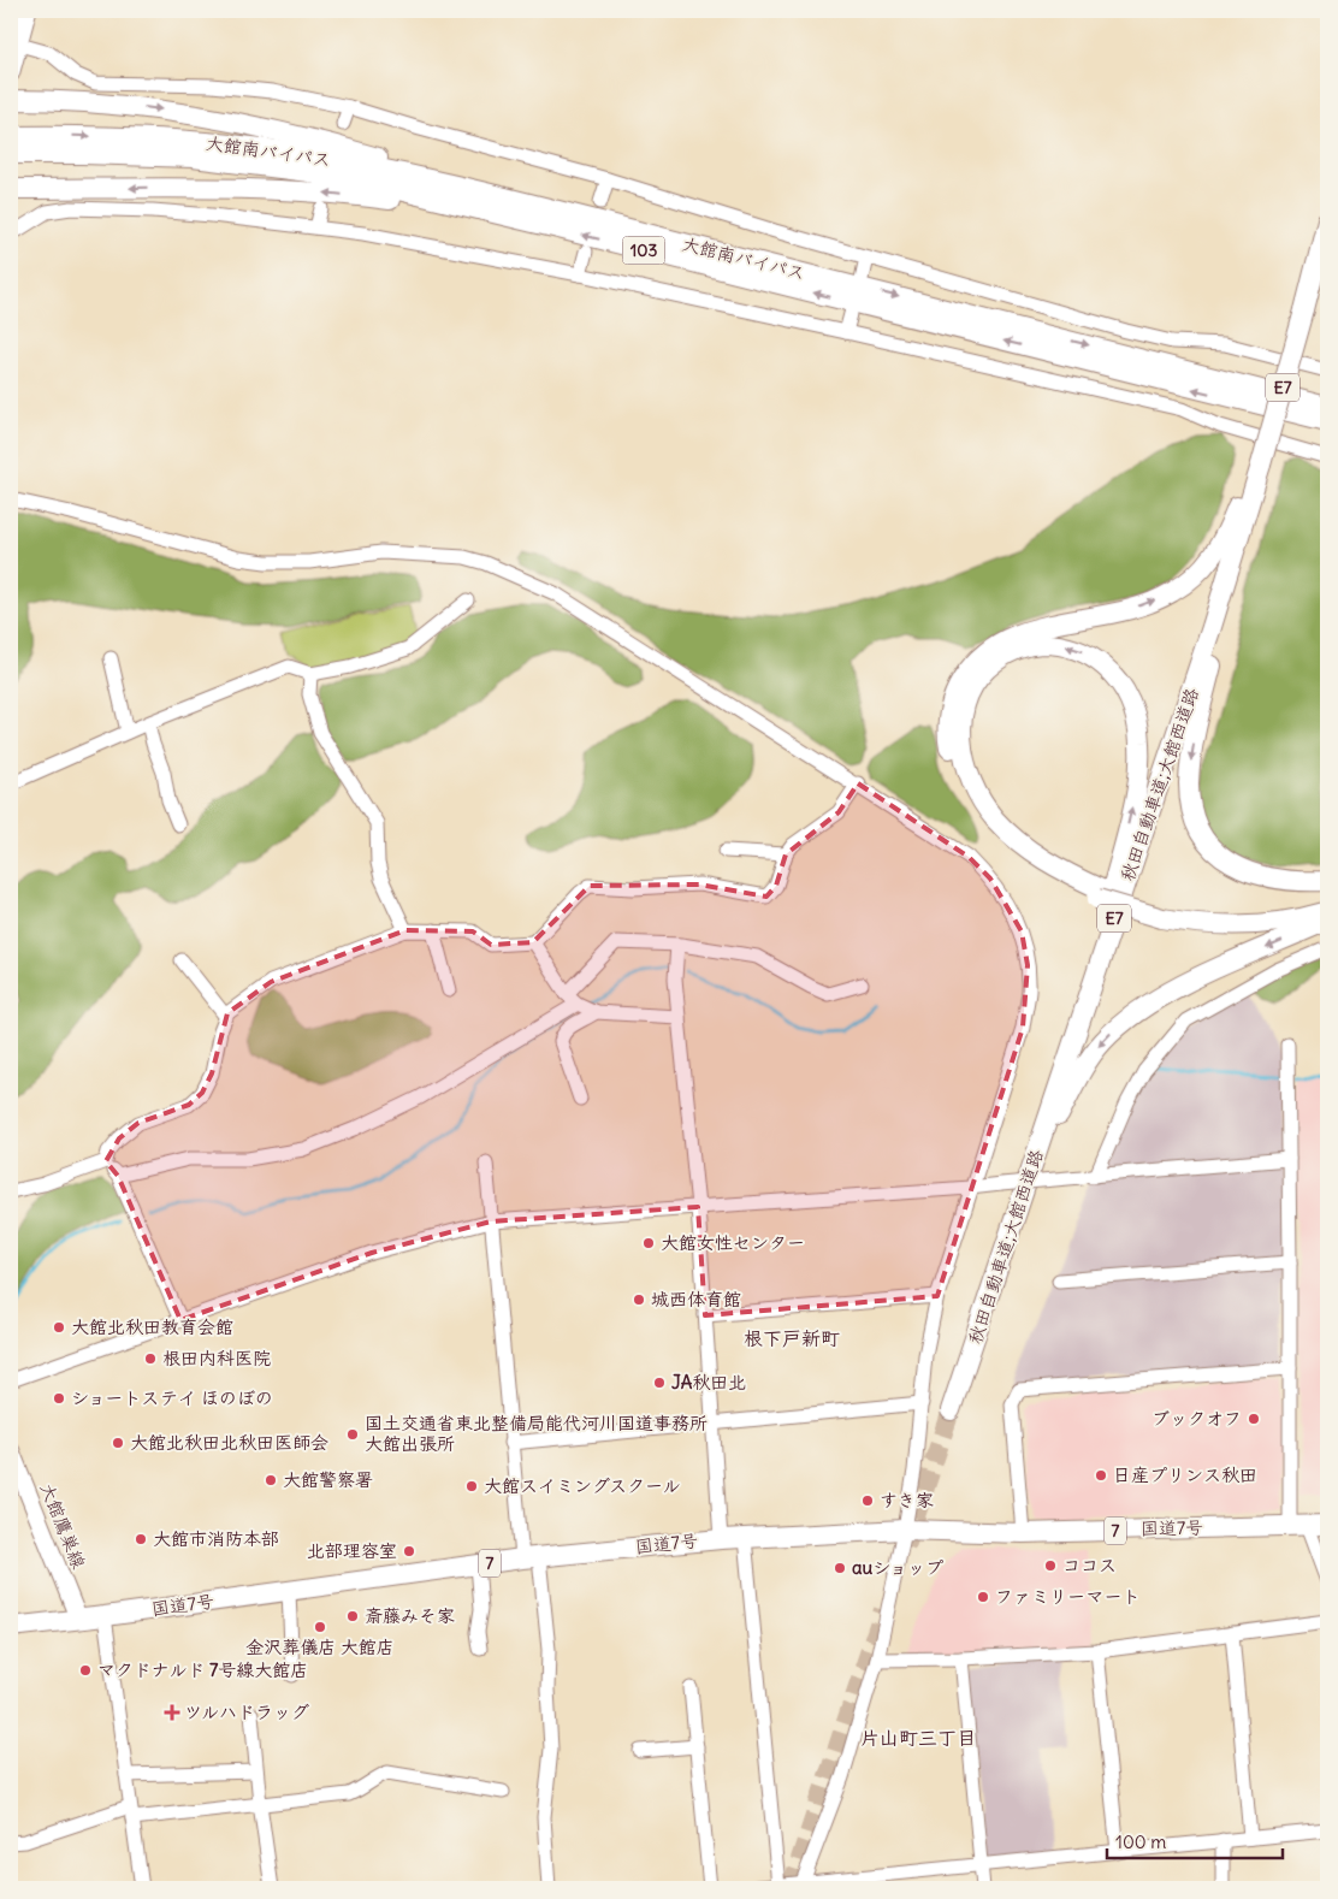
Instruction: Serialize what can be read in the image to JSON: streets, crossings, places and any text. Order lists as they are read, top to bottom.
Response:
{
  "streets": {
    "highway": [
      "大館南バイパス",
      "103",
      "E7",
      "秋田自動車道;大館西道路",
      "国道7号",
      "7"
    ],
    "main road": ["大館鷹巣線"]
  },
  "crossings": [
    ["大館鷹巣線", "国道7号"]
  ],
  "districts": ["根下戸新町", "片山町三丁目"],
  "places": {
    "other": [
      "大館女性センター",
      "城西体育館",
      "大館北秋田教育会館",
      "根田内科医院",
      "JA秋田北",
      "ショートステイ ほのぼの",
      "ブックオフ",
      "国土交通省東北整備局能代河川国道事務所 大館出張所",
      "大館北秋田北秋田医師会",
      "日産プリンス秋田",
      "大館警察署",
      "大館スイミングスクール",
      "すき家",
      "大館市消防本部",
      "北部理容室",
      "ココス",
      "auショップ",
      "ファミリーマート",
      "斎藤みそ家",
      "金沢葬儀店 大館店",
      "マクドナルド 7号線大館店"
    ],
    "health": ["ツルハドラッグ"]
  },
  "scale_bar": "100 m"
}
